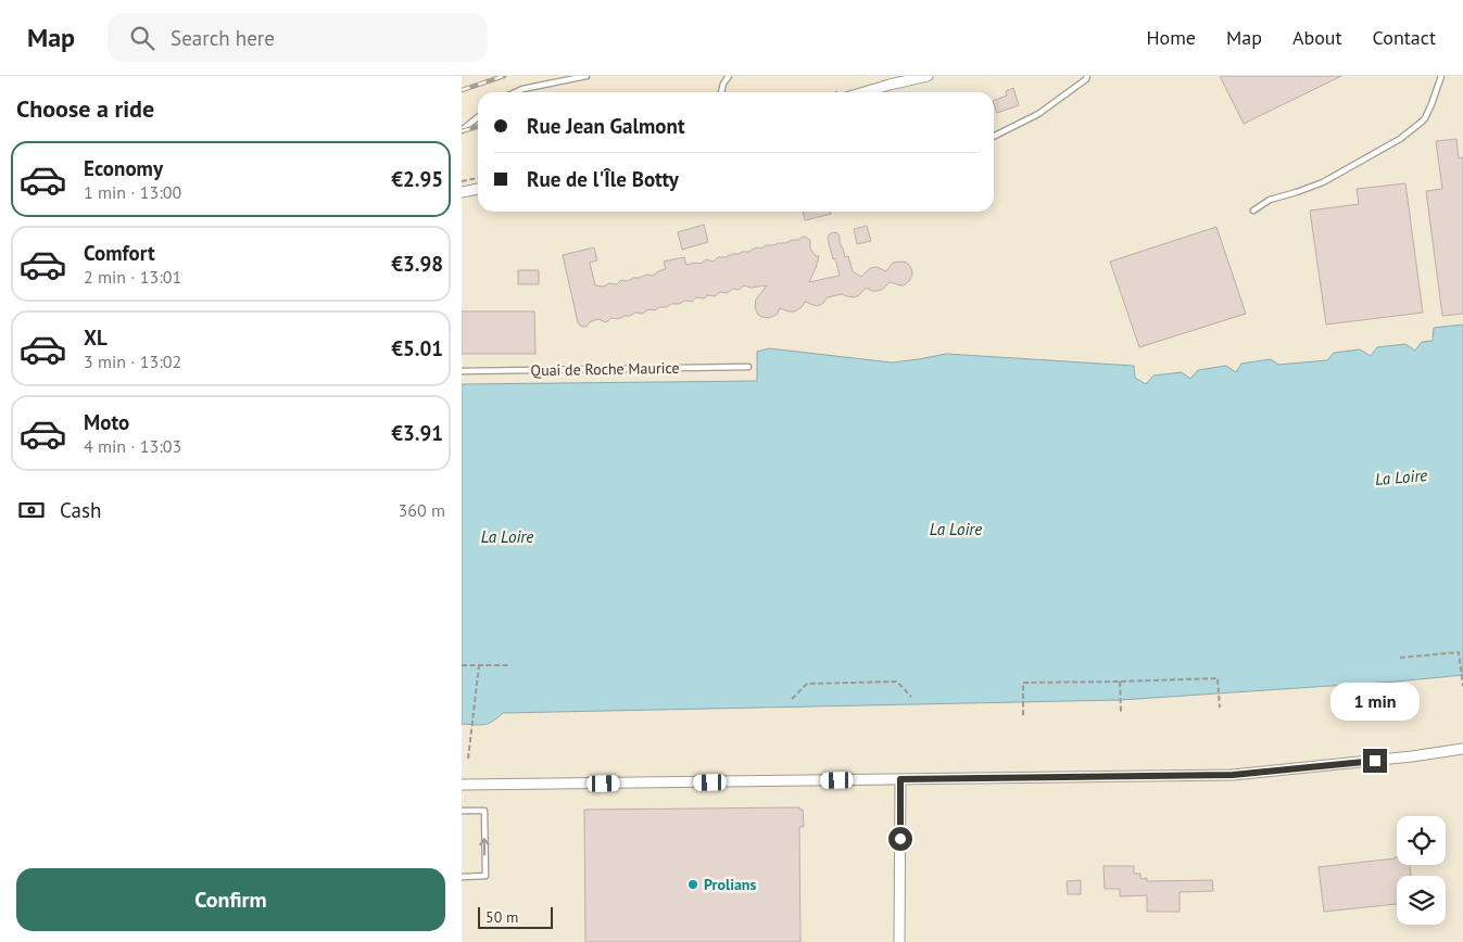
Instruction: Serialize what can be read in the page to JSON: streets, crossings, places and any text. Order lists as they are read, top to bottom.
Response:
{
  "streets": {
    "lane": ["Quai de Roche Maurice"]
  },
  "water": ["La Loire"],
  "places": ["Prolians"],
  "scale_bar": "50 m",
  "page": {
    "header": "Map",
    "search": "Search here",
    "nav": [
      "Home",
      "Map",
      "About",
      "Contact"
    ],
    "heading": "Choose a ride",
    "banner": ["Rue Jean Galmont", "Rue de l'Île Botty"],
    "list": [
      {
        "name": "Economy",
        "note": "1 min · 13:00",
        "value": "€2.95"
      },
      {
        "name": "Comfort",
        "note": "2 min · 13:01",
        "value": "€3.98"
      },
      {
        "name": "XL",
        "note": "3 min · 13:02",
        "value": "€5.01"
      },
      {
        "name": "Moto",
        "note": "4 min · 13:03",
        "value": "€3.91"
      }
    ],
    "pay": ["Cash", "360 m"],
    "bubble": "1 min",
    "buttons": "Confirm",
    "scale": "50 m"
  }
}
